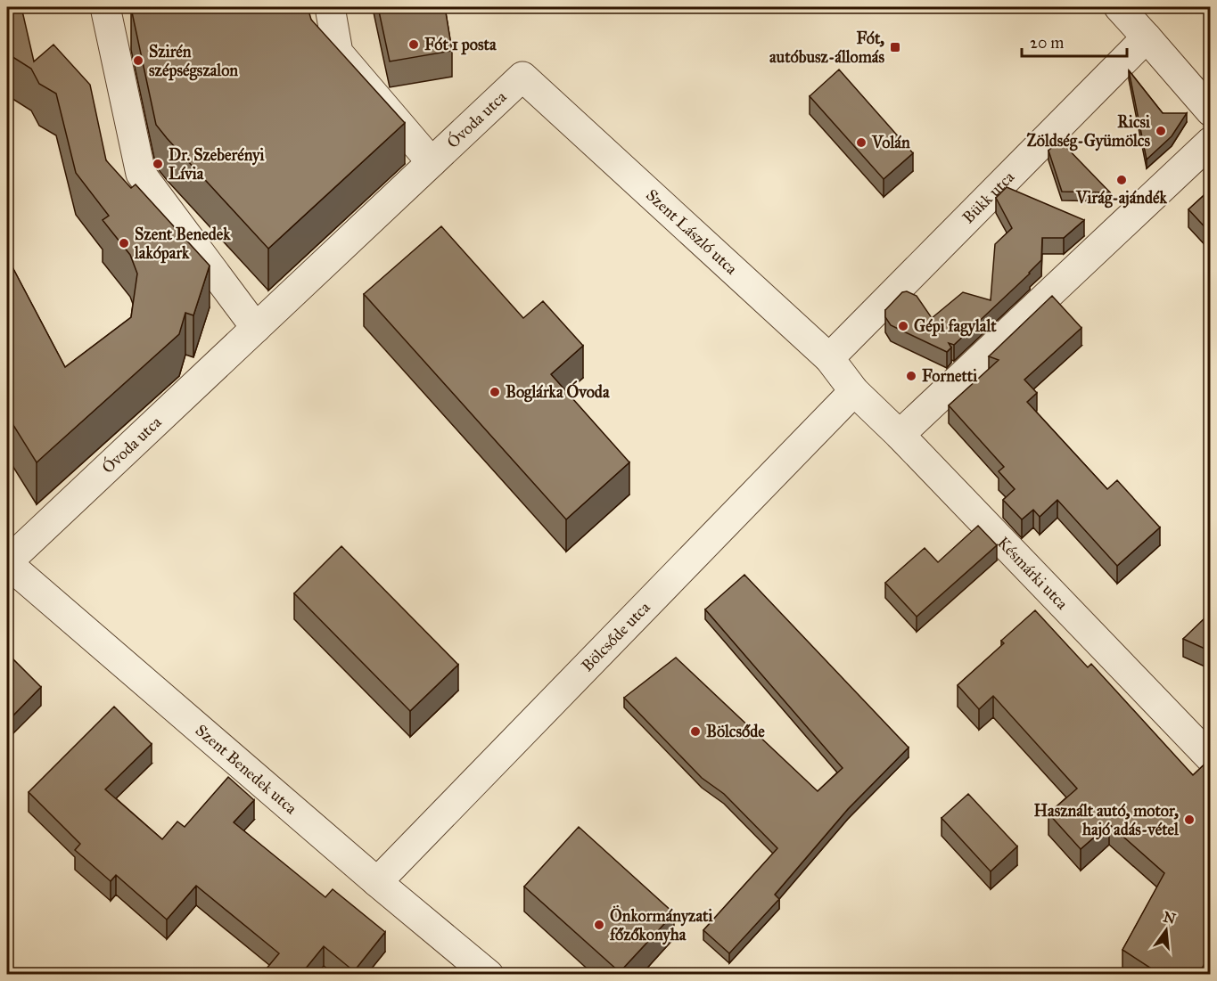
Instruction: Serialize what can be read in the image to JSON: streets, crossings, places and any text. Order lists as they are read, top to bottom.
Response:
{
  "streets": {
    "street": [
      "Óvoda utca",
      "Bükk utca",
      "Szent László utca",
      "Késmárki utca",
      "Bölcsőde utca",
      "Szent Benedek utca"
    ]
  },
  "crossings": [
    ["Óvoda utca", "Szent László utca"],
    ["Óvoda utca", "Szent Benedek utca"],
    ["Bükk utca", "Szent László utca"],
    ["Szent László utca", "Késmárki utca"],
    ["Szent László utca", "Bölcsőde utca"],
    ["Késmárki utca", "Bölcsőde utca"],
    ["Bölcsőde utca", "Szent Benedek utca"]
  ],
  "places": {
    "other": [
      "Fót 1 posta",
      "Szirén szépségszalon",
      "Ricsi Zöldség-Gyümölcs",
      "Volán",
      "Dr. Szeberényi Lívia",
      "Virág-ajándék",
      "Szent Benedek lakópark",
      "Gépi fagylalt",
      "Fornetti",
      "Boglárka Óvoda",
      "Bölcsőde",
      "Használt autó, motor, hajó adás-vétel",
      "Önkormányzati főzőkonyha"
    ],
    "transit": ["Fót, autóbusz-állomás"]
  },
  "scale_bar": "20 m",
  "north": "top"
}
